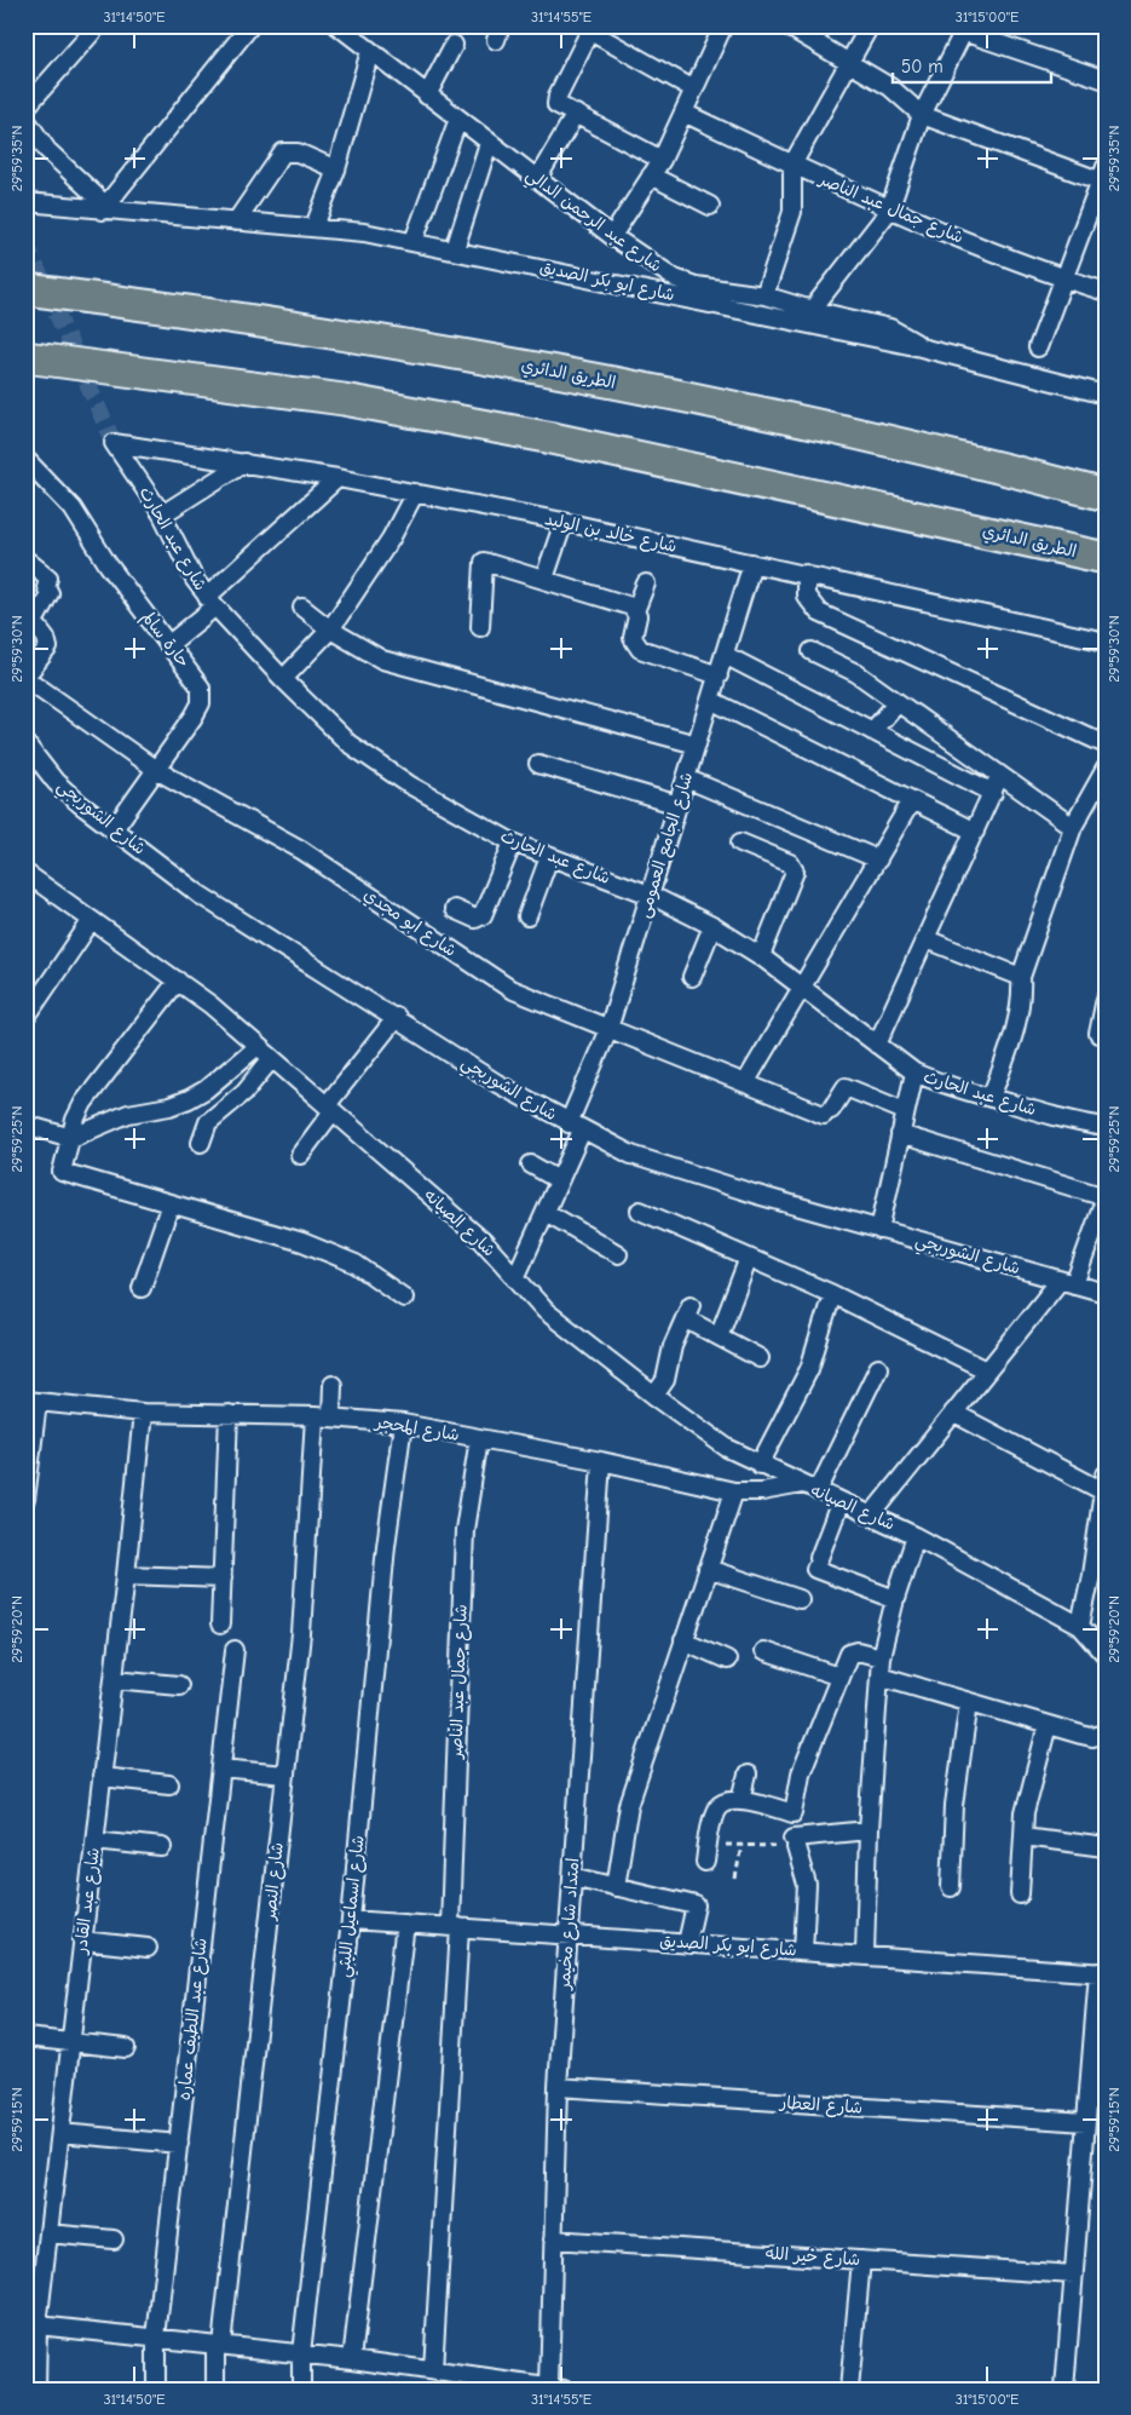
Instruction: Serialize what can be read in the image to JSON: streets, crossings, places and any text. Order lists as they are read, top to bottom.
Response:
{
  "streets": {
    "highway": ["الطريق الدائري"],
    "street": [
      "شارع جمال عبد الناصر",
      "شارع عبد الرحمن الدالي",
      "شارع ابو بكر الصديق",
      "شارع خالد بن الوليد",
      "شارع عبد الحارث",
      "حارة سالم",
      "شارع الشوربجي",
      "شارع الجامع العمومى",
      "شارع ابو مجدي",
      "شارع الصيانه",
      "شارع المحجر",
      "شارع النصر",
      "شارع عبد القادر",
      "شارع اسماعيل الليثي",
      "امتداد شارع مخيمر",
      "شارع عبد اللطيف عماره",
      "شارع العطار",
      "شارع خير الله"
    ]
  },
  "crossings": [
    ["شارع جمال عبد الناصر", "شارع ابو بكر الصديق"],
    ["شارع جمال عبد الناصر", "شارع المحجر"],
    ["شارع عبد الرحمن الدالي", "شارع ابو بكر الصديق"],
    ["شارع ابو بكر الصديق", "شارع اسماعيل الليثي"],
    ["شارع ابو بكر الصديق", "امتداد شارع مخيمر"],
    ["شارع خالد بن الوليد", "شارع عبد الحارث"],
    ["شارع خالد بن الوليد", "شارع الجامع العمومى"],
    ["شارع عبد الحارث", "شارع الجامع العمومى"],
    ["حارة سالم", "شارع الشوربجي"],
    ["حارة سالم", "شارع ابو مجدي"],
    ["شارع الشوربجي", "شارع الجامع العمومى"],
    ["شارع الجامع العمومى", "شارع ابو مجدي"],
    ["شارع الجامع العمومى", "شارع الصيانه"],
    ["شارع الصيانه", "شارع المحجر"],
    ["شارع المحجر", "شارع النصر"],
    ["شارع المحجر", "شارع عبد القادر"],
    ["شارع المحجر", "شارع اسماعيل الليثي"],
    ["شارع المحجر", "امتداد شارع مخيمر"],
    ["امتداد شارع مخيمر", "شارع العطار"],
    ["امتداد شارع مخيمر", "شارع خير الله"]
  ],
  "scale_bar": "50 m",
  "coordinates": [
    "31°14'50\"E",
    "31°14'55\"E",
    "31°15'00\"E",
    "29°59'35\"N",
    "29°59'30\"N",
    "29°59'25\"N",
    "29°59'20\"N",
    "29°59'15\"N"
  ]
}
